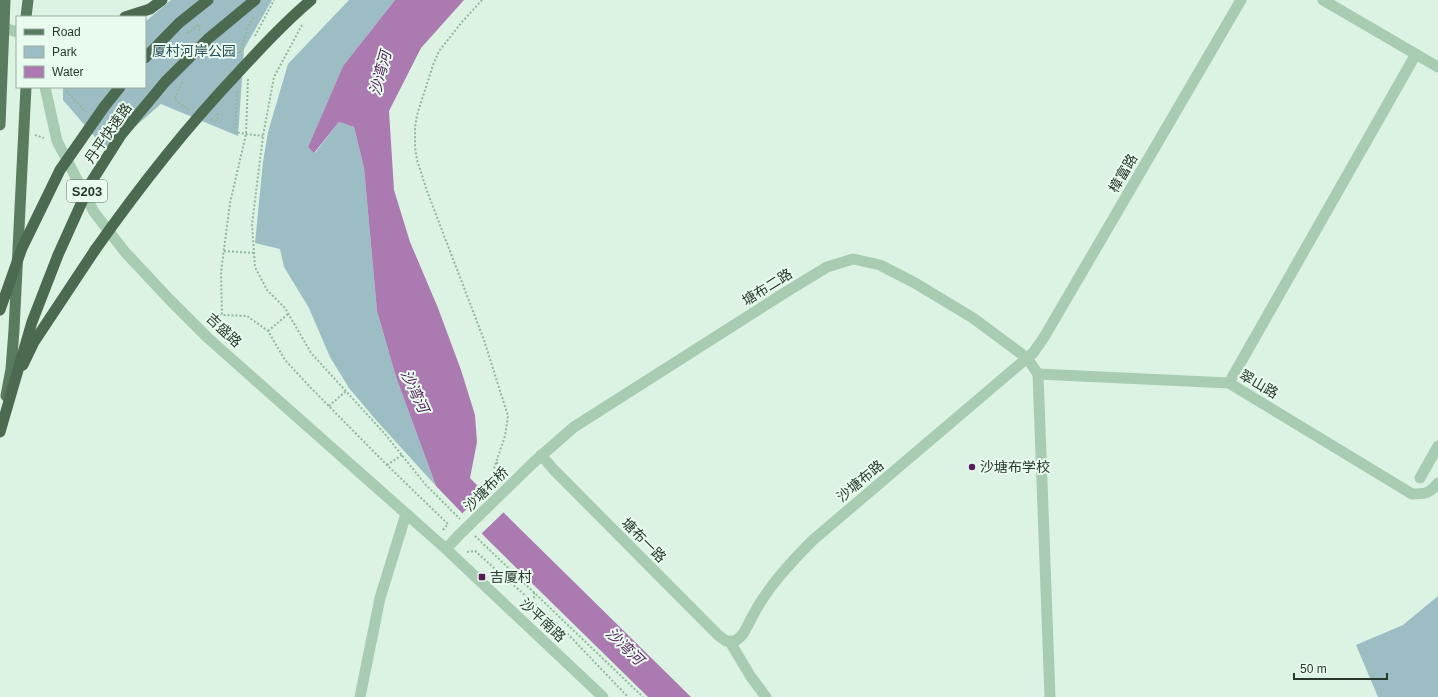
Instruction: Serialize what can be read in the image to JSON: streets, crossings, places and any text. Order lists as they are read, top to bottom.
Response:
{
  "streets": {
    "highway": ["丹平快速路", "S203"],
    "street": [
      "樟富路",
      "塘布二路",
      "吉盛路",
      "翠山路",
      "沙塘布路",
      "沙塘布桥",
      "塘布一路",
      "沙平南路"
    ]
  },
  "crossings": [
    ["樟富路", "塘布二路"],
    ["樟富路", "沙塘布路"],
    ["塘布二路", "翠山路"],
    ["塘布二路", "沙塘布路"],
    ["塘布二路", "沙塘布桥"],
    ["塘布二路", "塘布一路"],
    ["吉盛路", "沙塘布桥"],
    ["吉盛路", "沙平南路"],
    ["沙塘布路", "塘布一路"],
    ["沙塘布桥", "塘布一路"],
    ["沙塘布桥", "沙平南路"]
  ],
  "water": ["沙湾河"],
  "parks": ["厦村河岸公园"],
  "places": {
    "other": ["沙塘布学校"],
    "transit": ["吉厦村"]
  },
  "legend": ["Road", "Park", "Water"],
  "scale_bar": "50 m"
}
